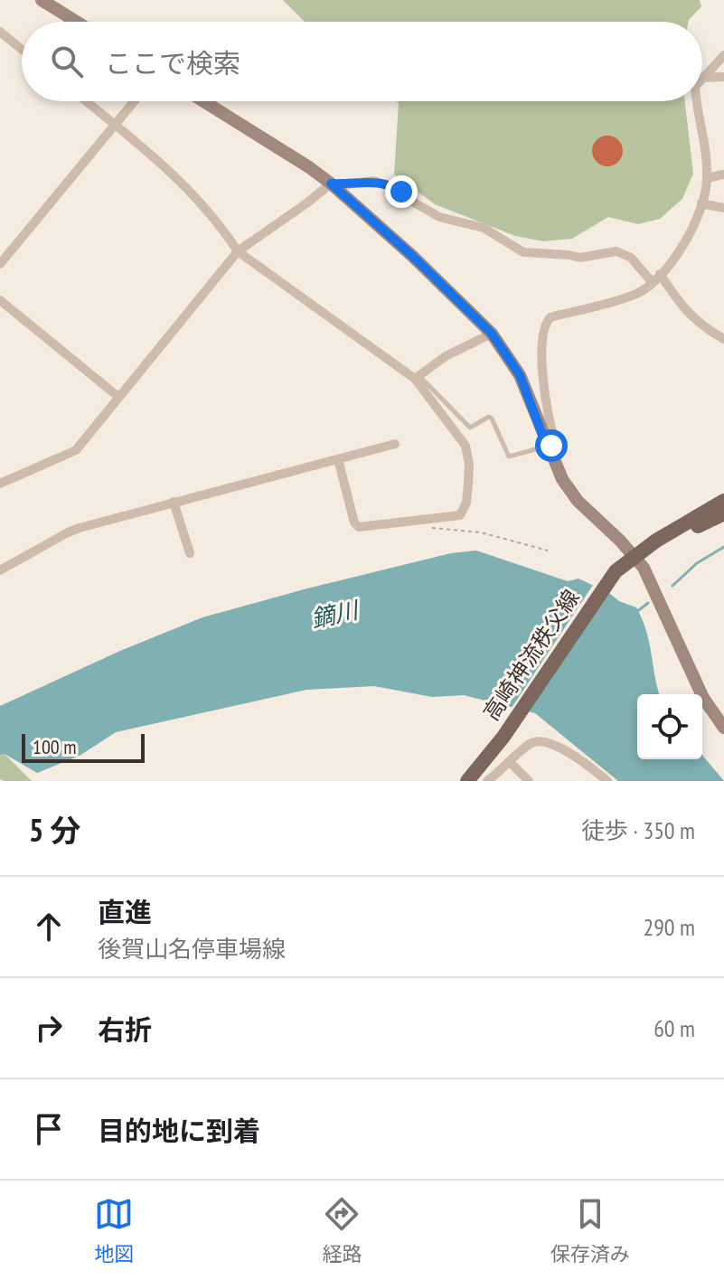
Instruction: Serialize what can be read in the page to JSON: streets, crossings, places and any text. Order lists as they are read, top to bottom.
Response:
{
  "streets": {
    "main road": ["高崎神流秩父線"]
  },
  "water": ["鏑川"],
  "scale_bar": "100 m",
  "page": {
    "search": "ここで検索",
    "scale": "100 m",
    "heading": ["5 分", "徒歩 · 350 m"],
    "list": [
      ["直進", "後賀山名停車場線", "290 m"],
      ["右折", "60 m"],
      "目的地に到着"
    ],
    "nav": ["地図", "経路", "保存済み"]
  }
}
